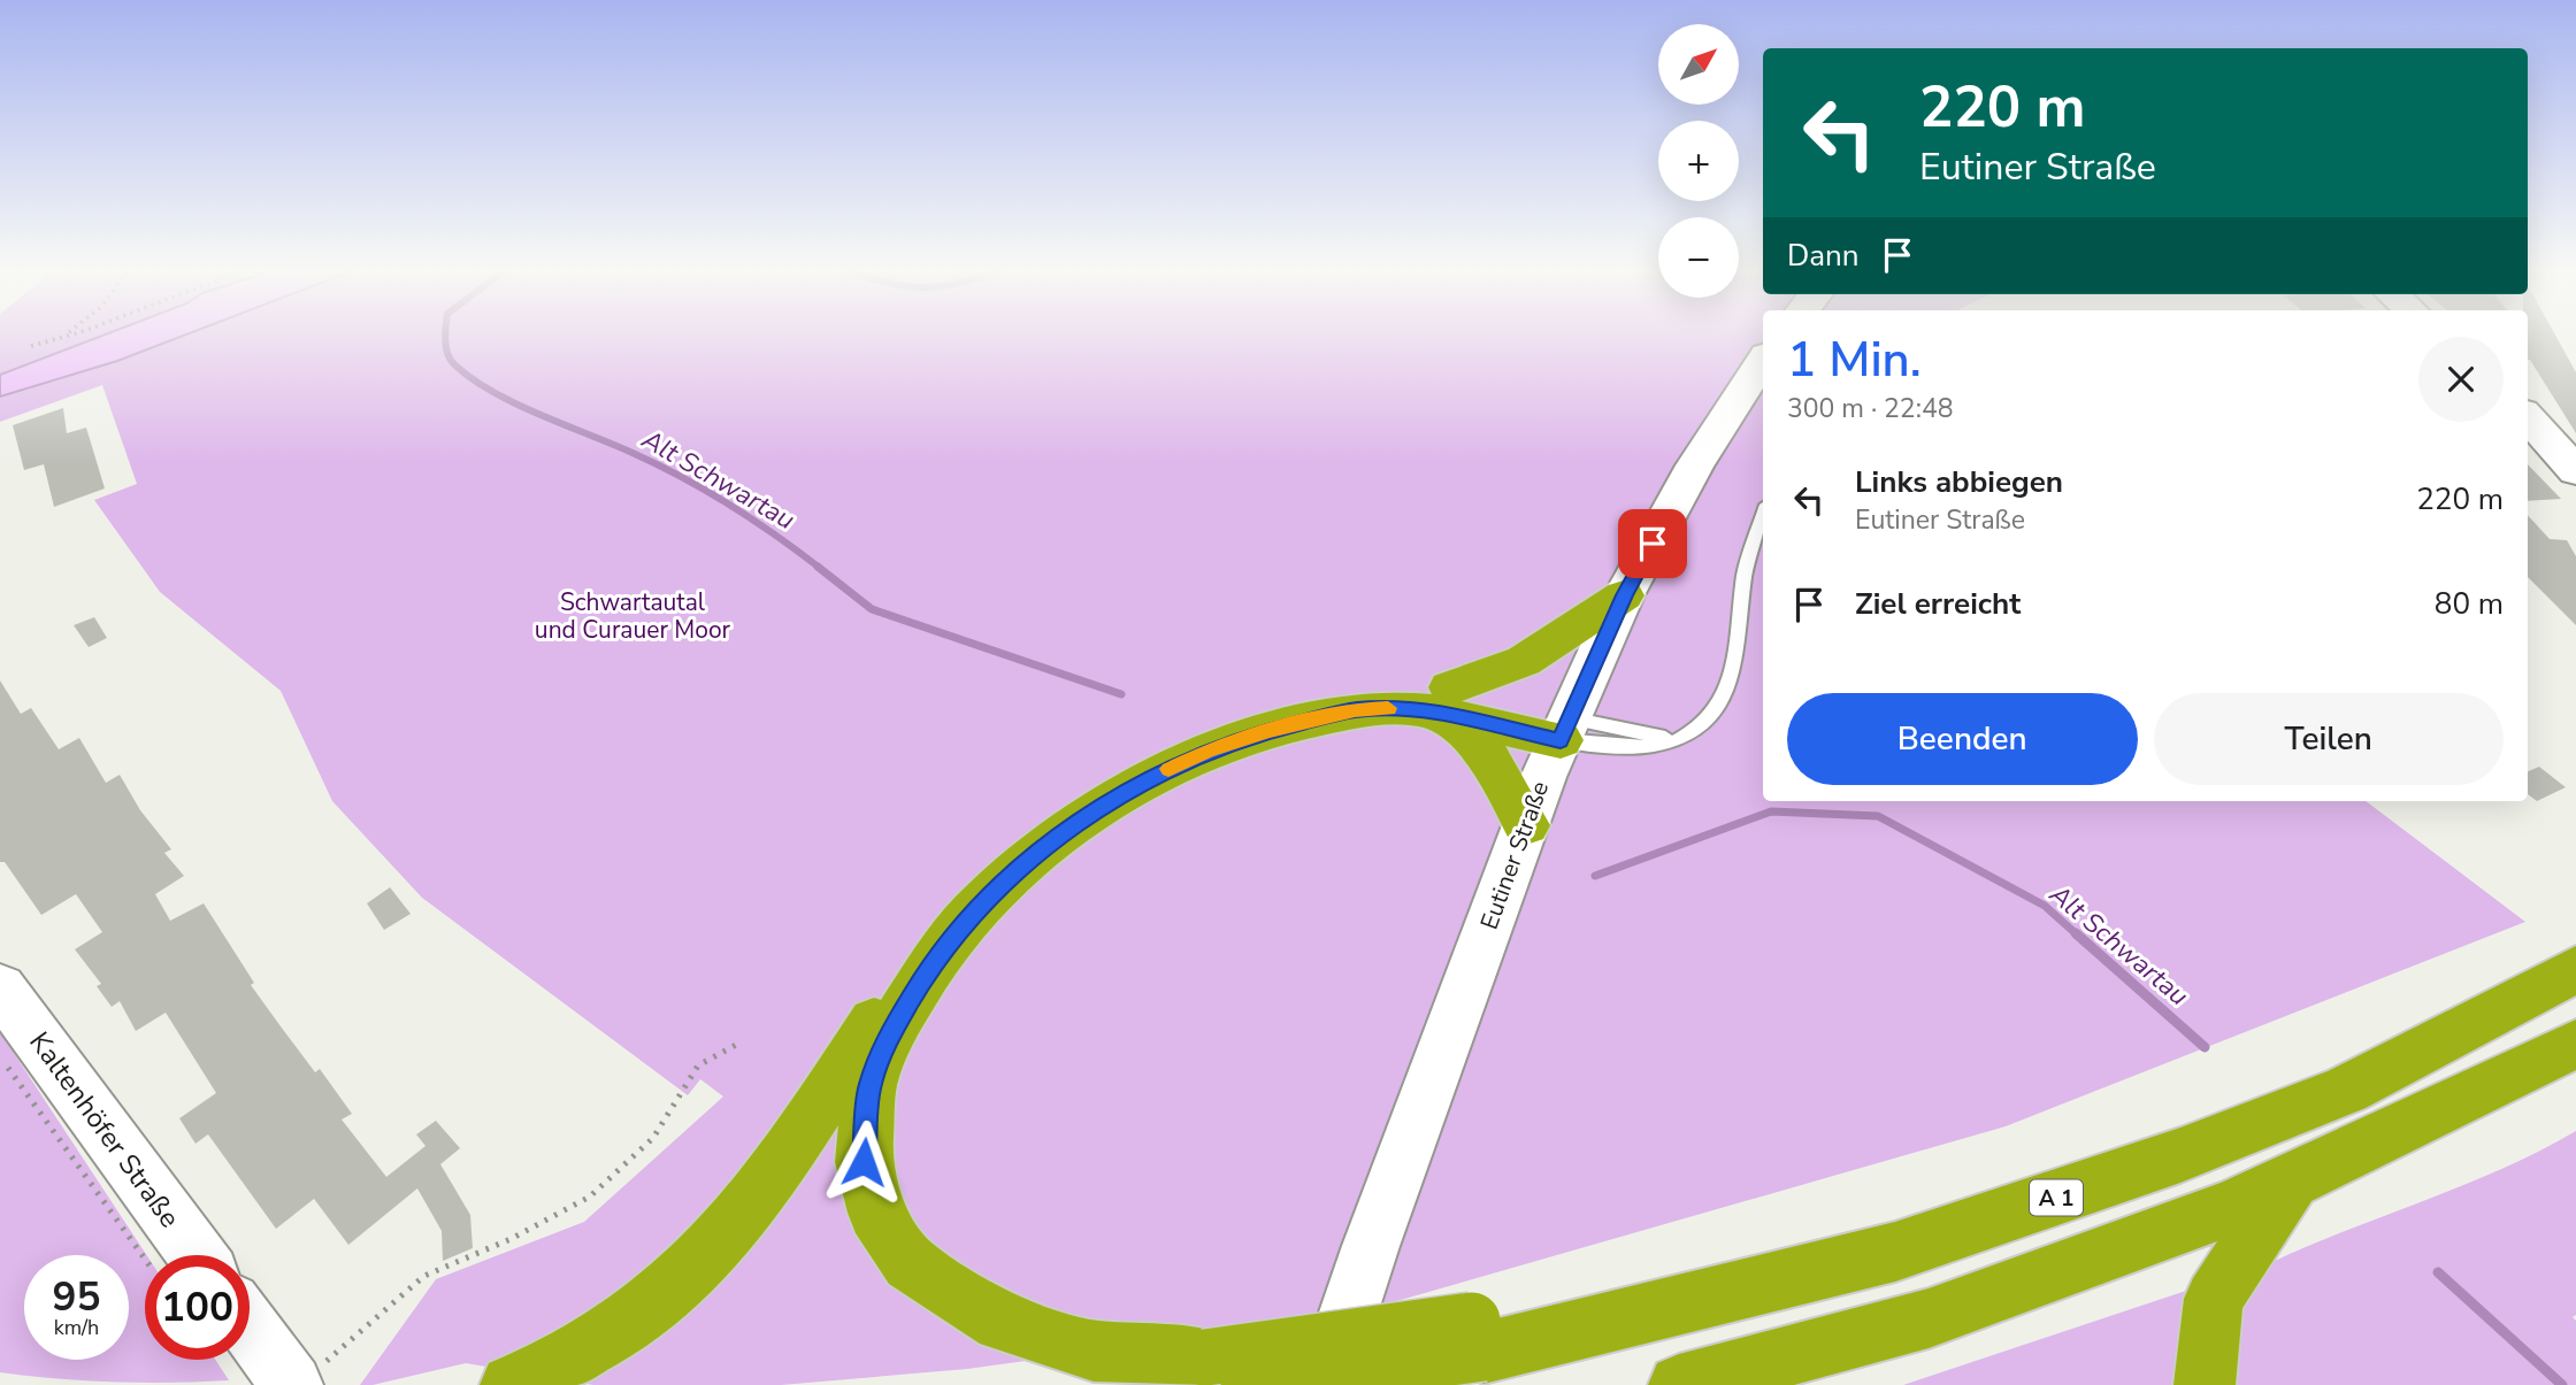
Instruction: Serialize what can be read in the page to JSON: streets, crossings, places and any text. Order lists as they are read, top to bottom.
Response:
{
  "streets": {
    "highway": ["A 1"],
    "main road": ["Eutiner Straße", "Kaltenhöfer Straße"]
  },
  "water": ["Alt Schwartau"],
  "parks": ["Schwartautal und Curauer Moor"],
  "north": "top right",
  "page": {
    "map_buttons": ["+", "−"],
    "turn": ["220 m", "Eutiner Straße"],
    "then": "Dann",
    "heading": ["1 Min.", "300 m · 22:48"],
    "list": [
      {
        "name": "Links abbiegen",
        "note": "Eutiner Straße",
        "value": "220 m"
      },
      {
        "name": "Ziel erreicht",
        "value": "80 m"
      }
    ],
    "buttons": ["Beenden", "Teilen"],
    "speed": "95 km/h",
    "limit": "100"
  }
}
